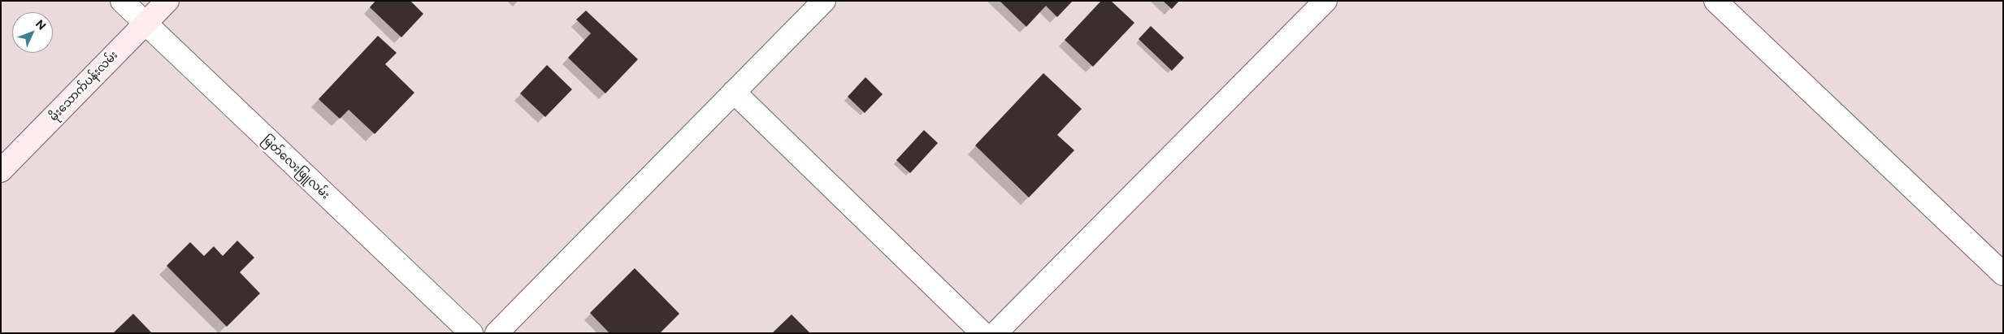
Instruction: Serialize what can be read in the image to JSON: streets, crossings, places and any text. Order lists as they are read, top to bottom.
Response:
{
  "streets": {
    "street": ["မိုးသောက်ပန်းလမ်း", "မြတ်လေးဖြူလမ်း"]
  },
  "crossings": [
    ["မိုးသောက်ပန်းလမ်း", "မြတ်လေးဖြူလမ်း"]
  ],
  "north": "top right"
}
